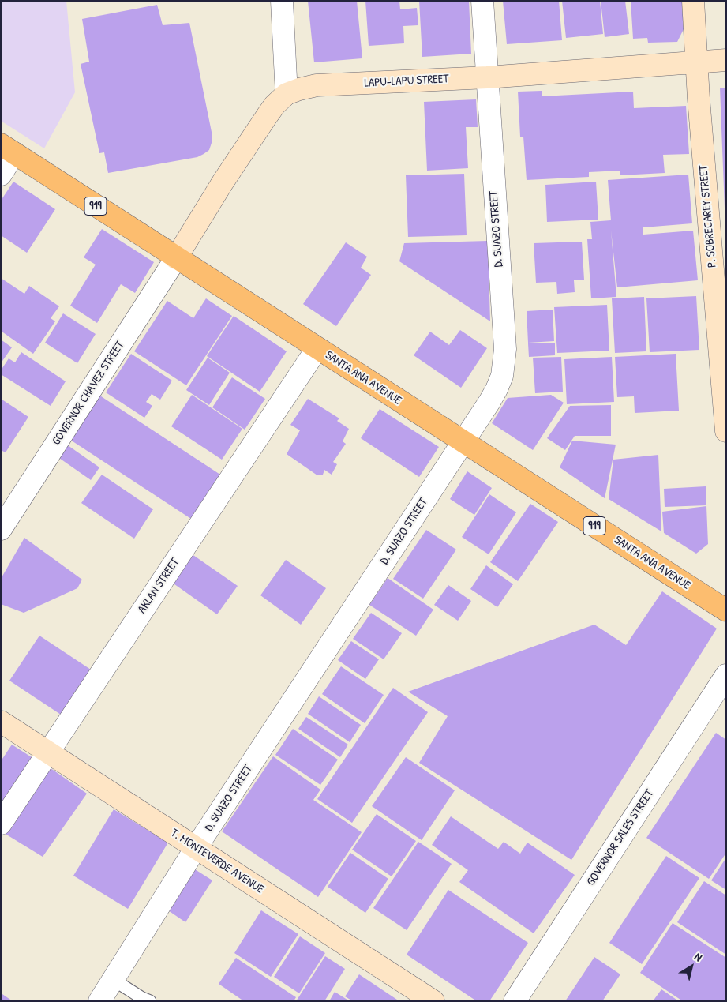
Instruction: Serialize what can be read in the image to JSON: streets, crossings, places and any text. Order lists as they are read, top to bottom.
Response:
{
  "streets": {
    "main road": ["919", "SANTA ANA AVENUE"],
    "street": [
      "LAPU-LAPU STREET",
      "P. SOBRECAREY STREET",
      "D. SUAZO STREET",
      "GOVERNOR CHAVEZ STREET",
      "AKLAN STREET",
      "GOVERNOR SALES STREET",
      "T. MONTEVERDE AVENUE"
    ]
  },
  "crossings": [
    ["LAPU-LAPU STREET", "P. SOBRECAREY STREET"],
    ["LAPU-LAPU STREET", "D. SUAZO STREET"],
    ["LAPU-LAPU STREET", "SANTA ANA AVENUE"],
    ["LAPU-LAPU STREET", "GOVERNOR CHAVEZ STREET"],
    ["D. SUAZO STREET", "SANTA ANA AVENUE"],
    ["D. SUAZO STREET", "T. MONTEVERDE AVENUE"],
    ["SANTA ANA AVENUE", "GOVERNOR CHAVEZ STREET"],
    ["SANTA ANA AVENUE", "AKLAN STREET"],
    ["AKLAN STREET", "T. MONTEVERDE AVENUE"]
  ],
  "north": "top right"
}
